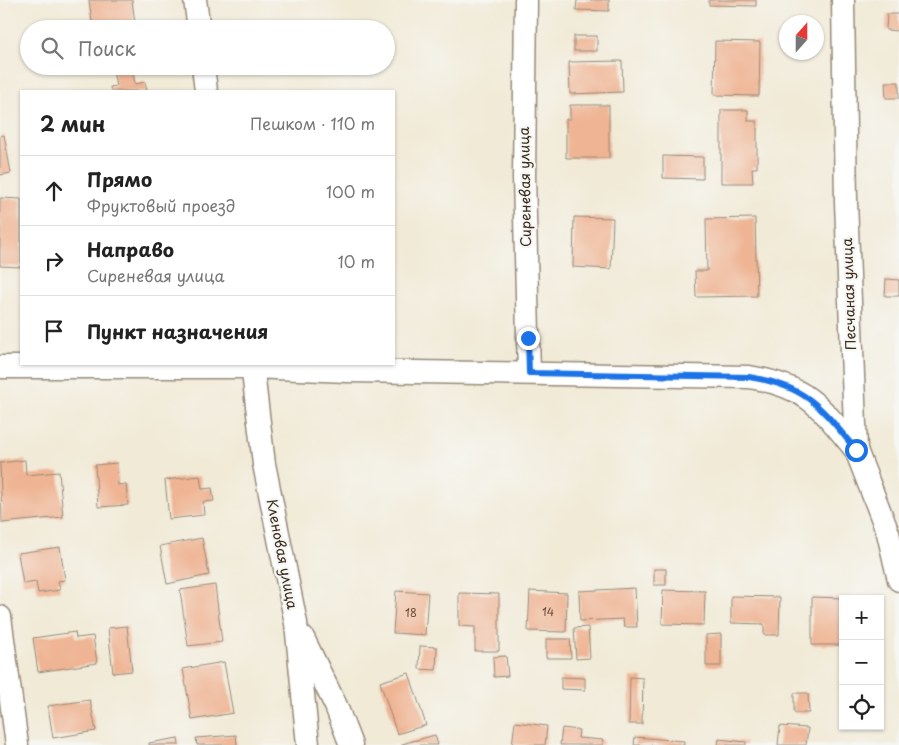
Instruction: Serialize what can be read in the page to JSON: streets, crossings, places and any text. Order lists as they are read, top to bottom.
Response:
{
  "streets": {
    "street": ["Сиреневая улица", "Песчаная улица", "Кленовая улица"]
  },
  "house_numbers": ["14", "18"],
  "north": "top",
  "page": {
    "search": "Поиск",
    "heading": ["2 мин", "Пешком · 110 m"],
    "list": [
      ["Прямо", "Фруктовый проезд", "100 m"],
      ["Направо", "Сиреневая улица", "10 m"],
      "Пункт назначения"
    ],
    "map_buttons": ["+", "−"]
  }
}
